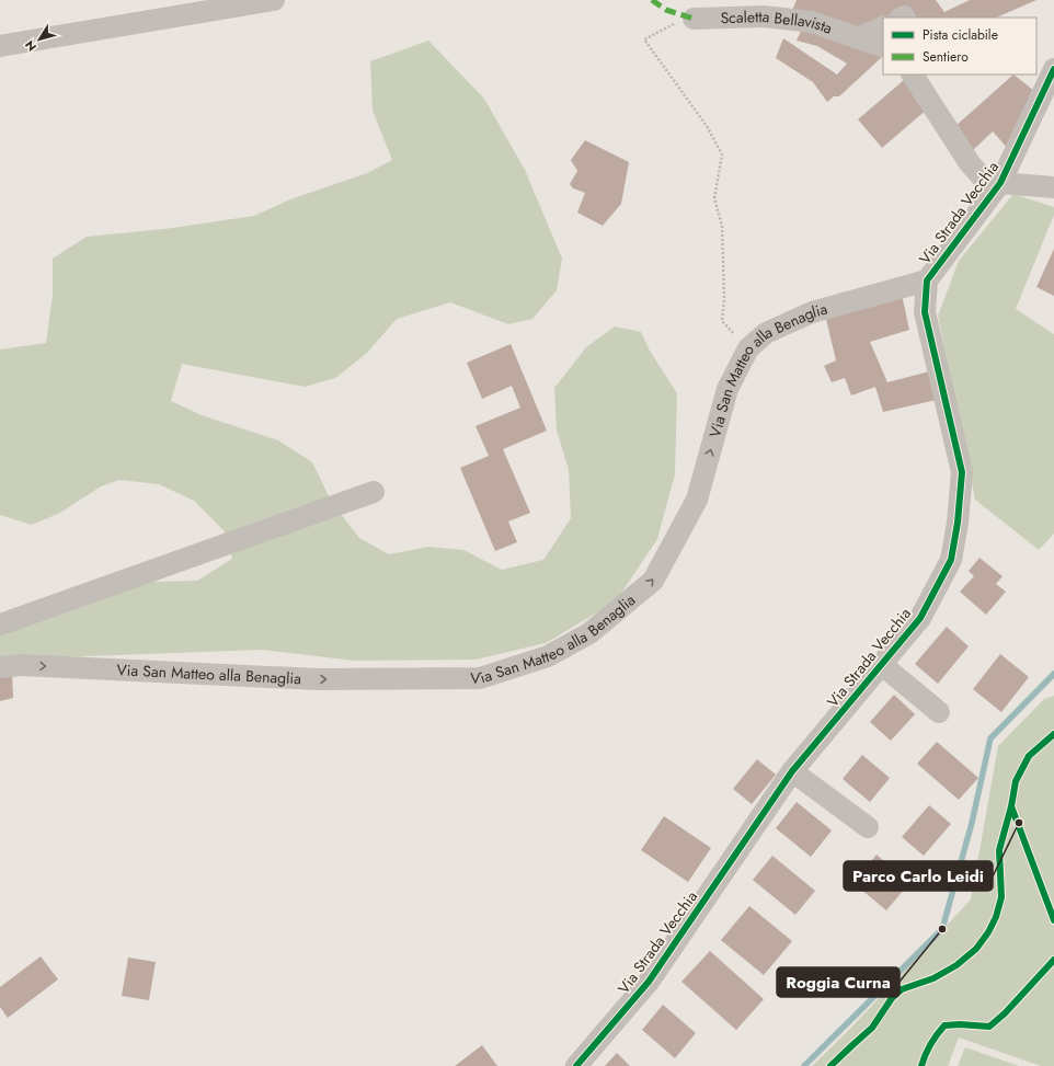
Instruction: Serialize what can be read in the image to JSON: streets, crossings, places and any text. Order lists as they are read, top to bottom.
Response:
{
  "streets": {
    "street": ["Scaletta Bellavista", "Via Strada Vecchia", "Via San Matteo alla Benaglia"]
  },
  "crossings": [
    ["Via Strada Vecchia", "Via San Matteo alla Benaglia"]
  ],
  "places": ["Parco Carlo Leidi", "Roggia Curna"],
  "legend": ["Pista ciclabile", "Sentiero"],
  "north": "bottom left"
}
